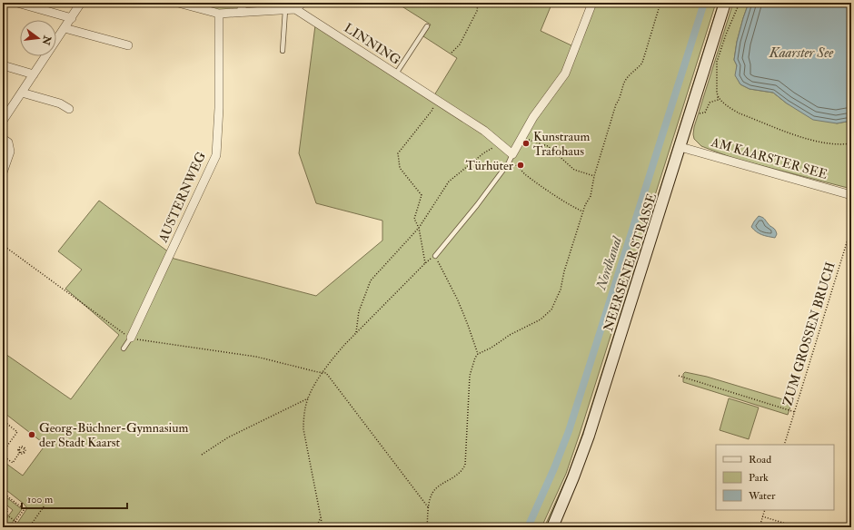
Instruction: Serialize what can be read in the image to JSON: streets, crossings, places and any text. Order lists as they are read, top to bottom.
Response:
{
  "streets": {
    "main road": ["NEERSENER STRASSE"],
    "street": ["LINNING", "AM KAARSTER SEE", "AUSTERNWEG"],
    "path": ["ZUM GROSSEN BRUCH"]
  },
  "crossings": [
    ["AM KAARSTER SEE", "NEERSENER STRASSE"]
  ],
  "water": ["Kaarster See", "Nordkanal"],
  "places": ["Kunstraum Trafohaus", "Türhüter", "Georg-Büchner-Gymnasium der Stadt Kaarst"],
  "legend": ["Road", "Park", "Water"],
  "scale_bar": "100 m",
  "north": "right"
}
